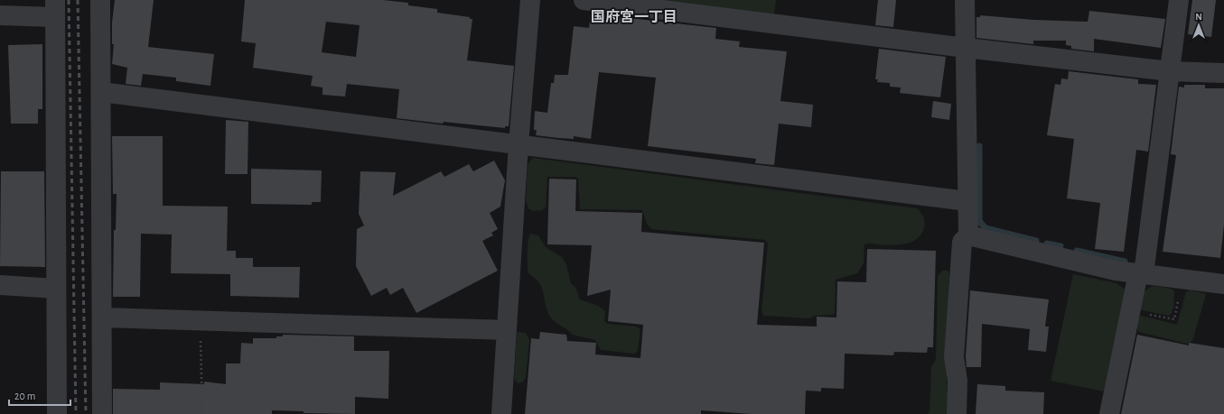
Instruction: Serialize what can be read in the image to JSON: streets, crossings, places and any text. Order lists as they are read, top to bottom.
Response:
{
  "districts": ["国府宮一丁目"],
  "scale_bar": "20 m",
  "north": "top"
}
